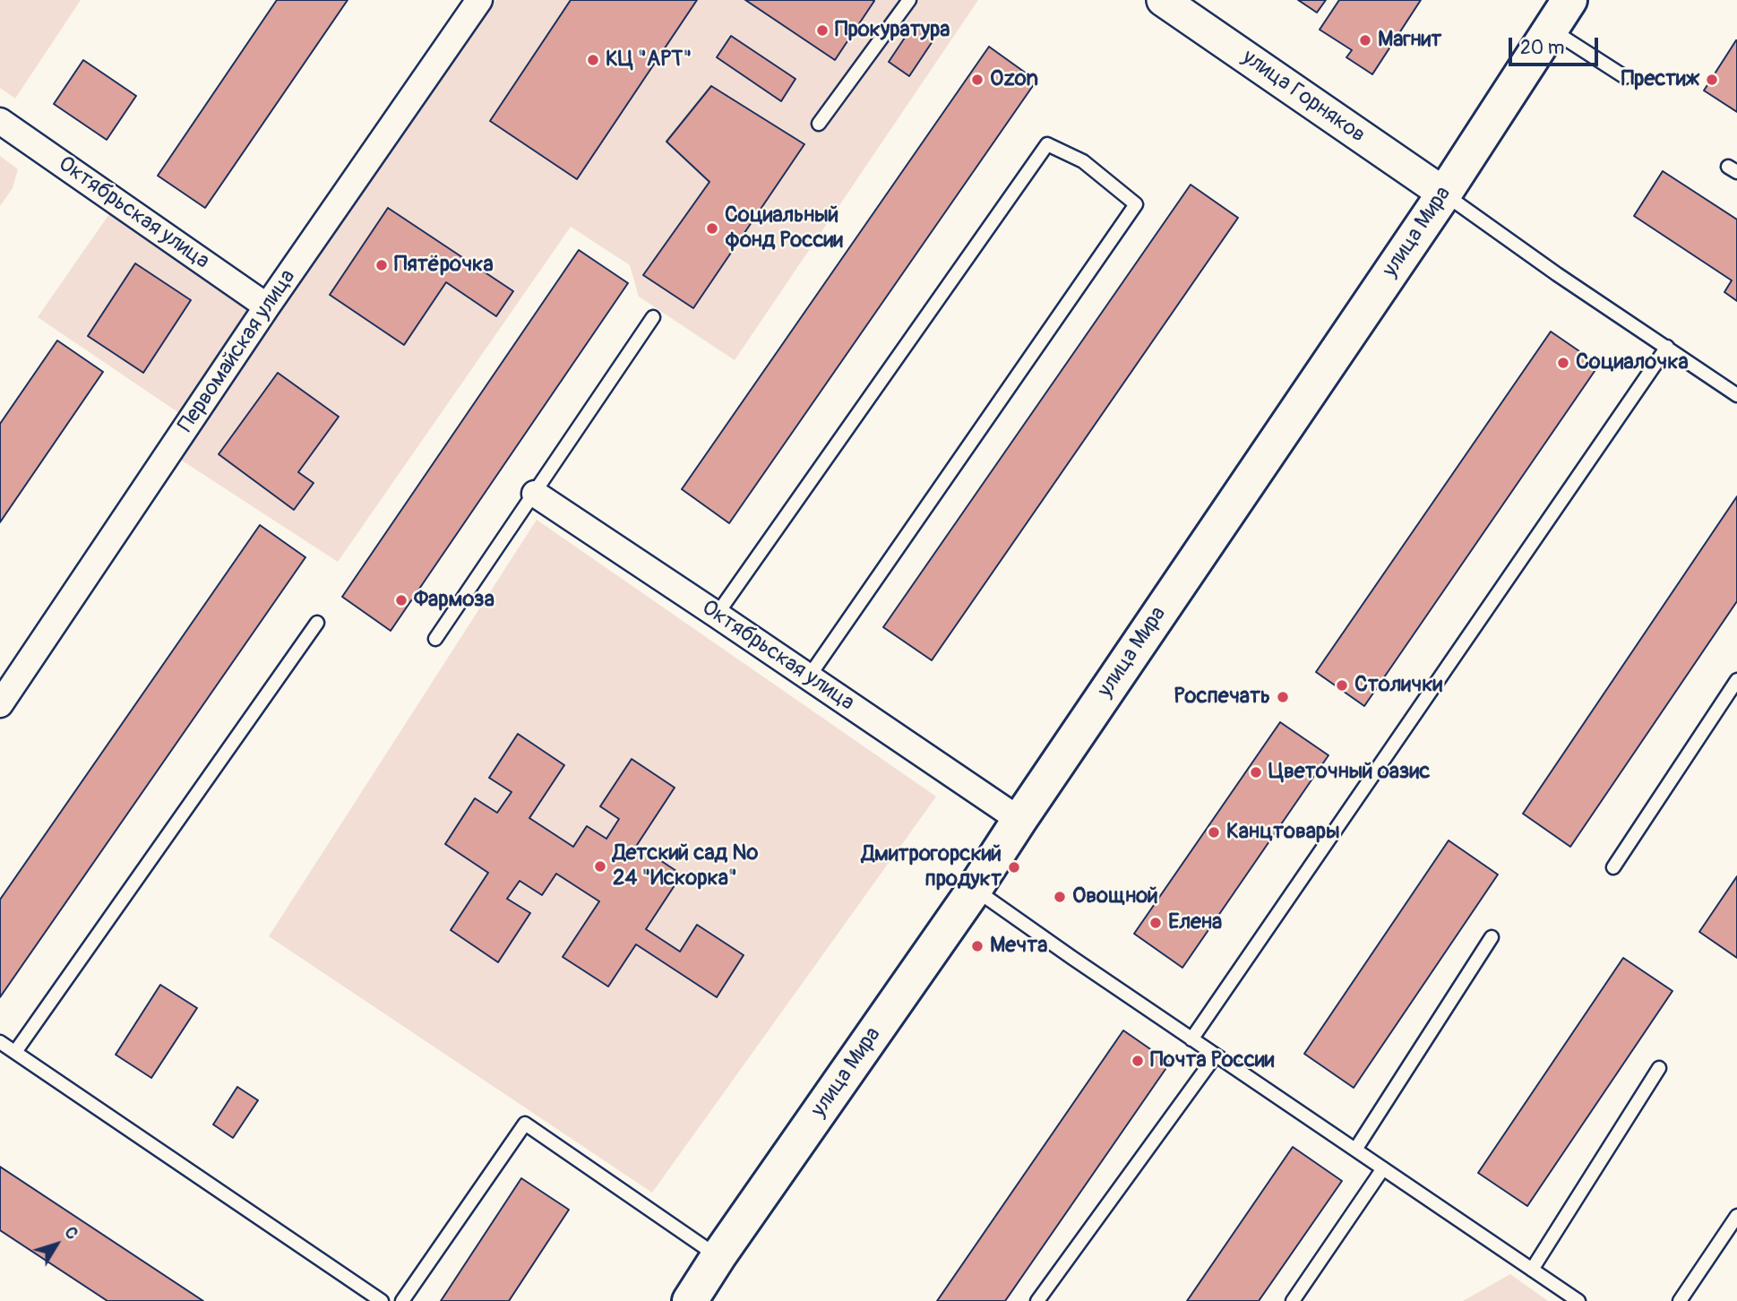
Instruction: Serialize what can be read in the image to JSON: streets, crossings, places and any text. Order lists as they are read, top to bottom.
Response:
{
  "streets": {
    "main road": ["улица Мира"],
    "street": ["улица Горняков", "Октябрьская улица", "Первомайская улица"]
  },
  "crossings": [
    ["улица Горняков", "улица Мира"],
    ["Октябрьская улица", "улица Мира"],
    ["Октябрьская улица", "Первомайская улица"]
  ],
  "places": [
    "Прокуратура",
    "Магнит",
    "КЦ \"АРТ\"",
    "Ozon",
    "Престиж",
    "Социальный фонд России",
    "Пятёрочка",
    "Социалочка",
    "Фармоза",
    "Столички",
    "Роспечать",
    "Цветочный оазис",
    "Канцтовары",
    "Детский сад № 24 \"Искорка\"",
    "Дмитрогорский продукт",
    "Овощной",
    "Елена",
    "Мечта",
    "Почта России"
  ],
  "scale_bar": "20 m",
  "north": "top right"
}
